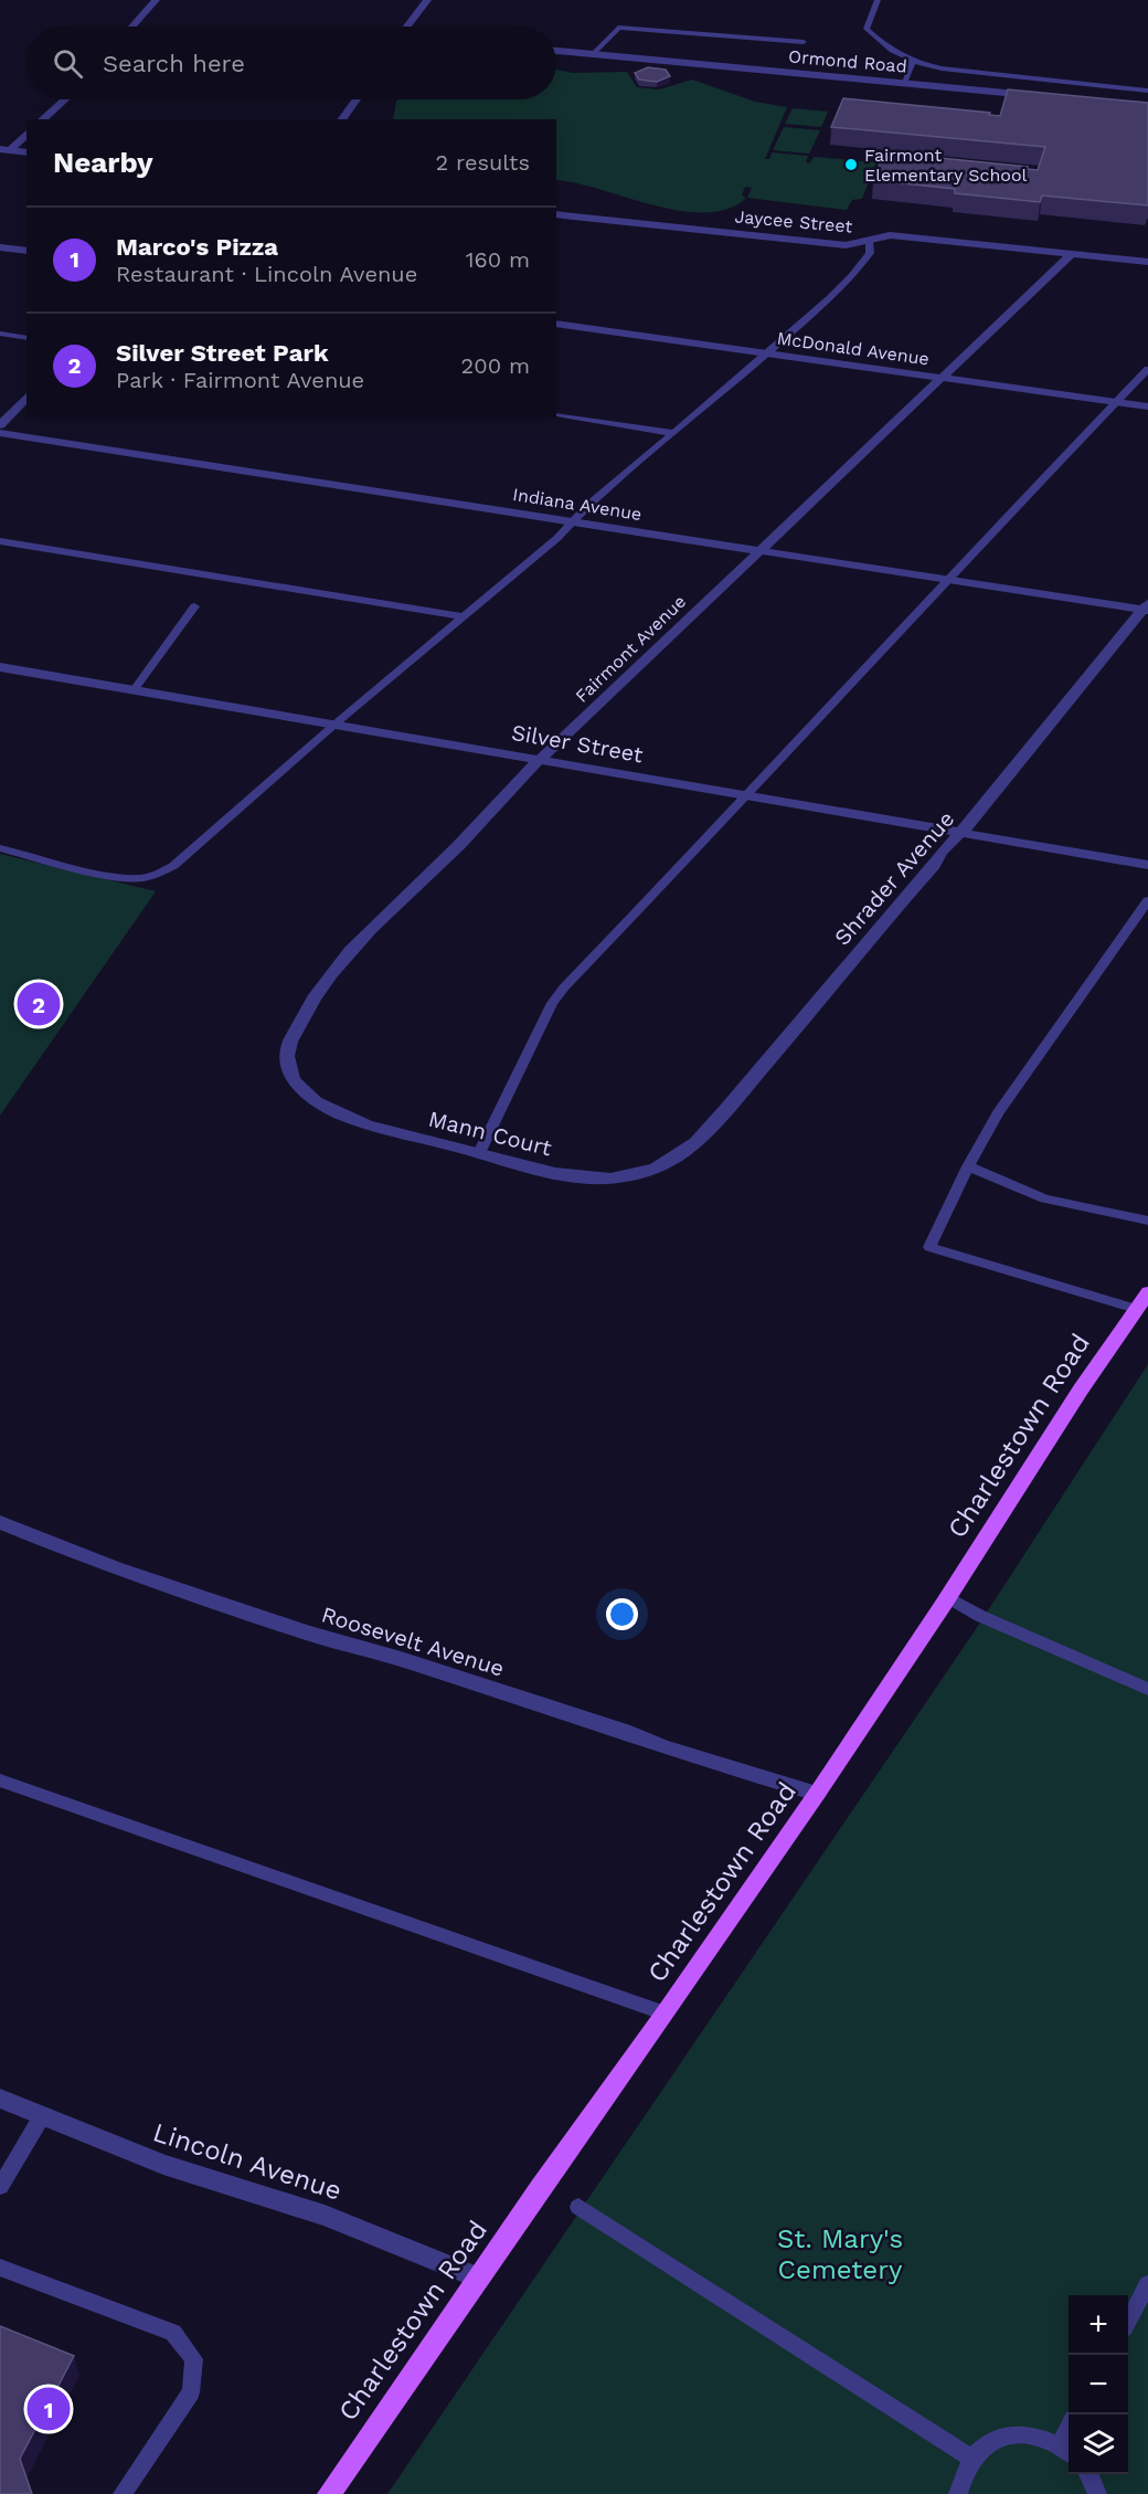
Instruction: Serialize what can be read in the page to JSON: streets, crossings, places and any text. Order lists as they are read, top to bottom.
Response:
{
  "streets": {
    "main road": ["Charlestown Road"],
    "street": [
      "Ormond Road",
      "Jaycee Street",
      "McDonald Avenue",
      "Indiana Avenue",
      "Fairmont Avenue",
      "Silver Street",
      "Shrader Avenue",
      "Mann Court",
      "Roosevelt Avenue",
      "Lincoln Avenue"
    ]
  },
  "crossings": [
    ["Jaycee Street", "Fairmont Avenue"],
    ["McDonald Avenue", "Fairmont Avenue"],
    ["Indiana Avenue", "Fairmont Avenue"],
    ["Indiana Avenue", "Shrader Avenue"],
    ["Fairmont Avenue", "Silver Street"],
    ["Fairmont Avenue", "Mann Court"],
    ["Silver Street", "Shrader Avenue"],
    ["Shrader Avenue", "Mann Court"],
    ["Charlestown Road", "Roosevelt Avenue"],
    ["Charlestown Road", "Lincoln Avenue"]
  ],
  "parks": ["St. Mary's Cemetery"],
  "places": ["Fairmont Elementary School"],
  "page": {
    "search": "Search here",
    "heading": ["Nearby", "2 results"],
    "list": [
      {
        "mark": "1",
        "name": "Marco's Pizza",
        "note": "Restaurant · Lincoln Avenue",
        "value": "160 m"
      },
      {
        "mark": "2",
        "name": "Silver Street Park",
        "note": "Park · Fairmont Avenue",
        "value": "200 m"
      }
    ],
    "pins": ["2", "1"],
    "map_buttons": ["+", "−"]
  }
}
